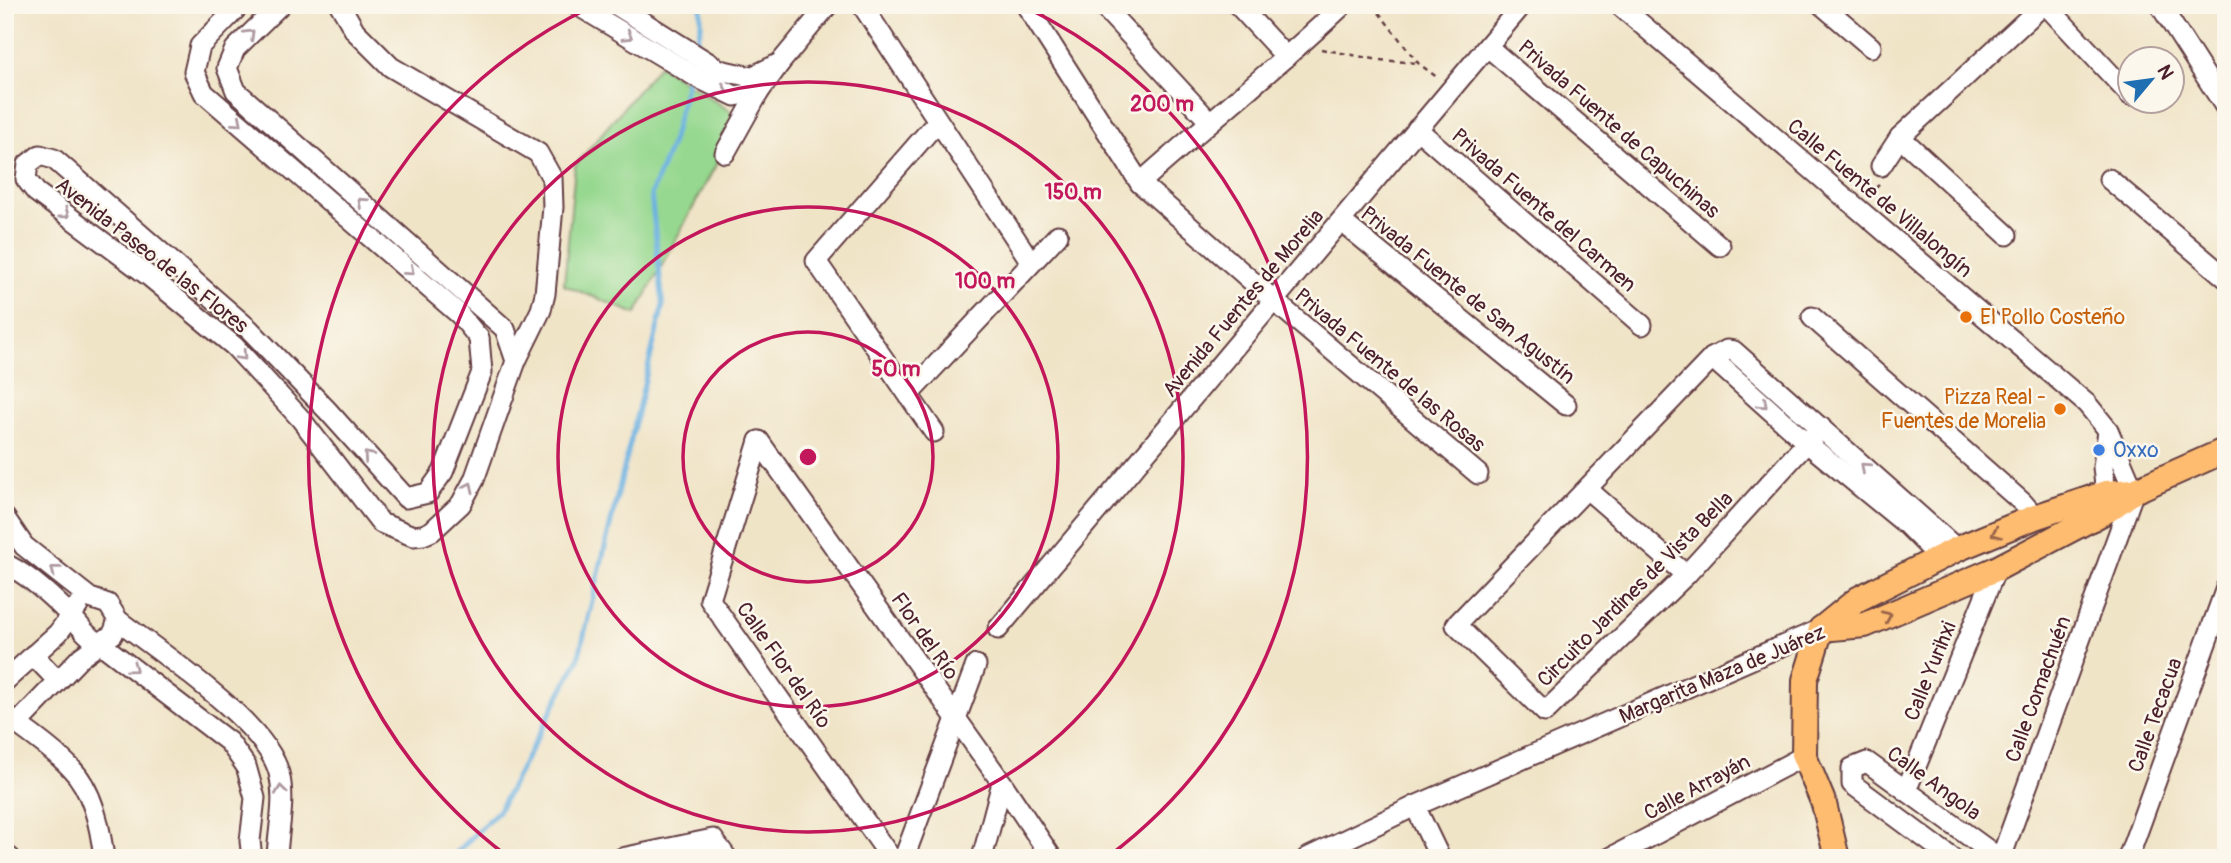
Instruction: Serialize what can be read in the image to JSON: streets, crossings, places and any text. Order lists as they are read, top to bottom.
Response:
{
  "streets": {
    "main road": ["Margarita Maza de Juárez"],
    "street": [
      "Privada Fuente de Capuchinas",
      "Calle Fuente de Villalongín",
      "Privada Fuente del Carmen",
      "Avenida Paseo de las Flores",
      "Privada Fuente de San Agustín",
      "Avenida Fuentes de Morelia",
      "Privada Fuente de las Rosas",
      "Circuito Jardines de Vista Bella",
      "Flor del Río",
      "Calle Flor del Río",
      "Calle Yurihxi",
      "Calle Comachuén",
      "Calle Tecacua",
      "Calle Angola",
      "Calle Arrayán"
    ]
  },
  "crossings": [
    ["Privada Fuente de Capuchinas", "Avenida Fuentes de Morelia"],
    ["Calle Fuente de Villalongín", "Margarita Maza de Juárez"],
    ["Calle Fuente de Villalongín", "Calle Comachuén"],
    ["Privada Fuente del Carmen", "Avenida Fuentes de Morelia"],
    ["Privada Fuente de San Agustín", "Avenida Fuentes de Morelia"],
    ["Avenida Fuentes de Morelia", "Privada Fuente de las Rosas"],
    ["Flor del Río", "Calle Flor del Río"],
    ["Calle Yurihxi", "Margarita Maza de Juárez"],
    ["Calle Yurihxi", "Calle Angola"],
    ["Margarita Maza de Juárez", "Calle Comachuén"],
    ["Calle Comachuén", "Calle Angola"]
  ],
  "places": ["El Pollo Costeño", "Pizza Real - Fuentes de Morelia", "Oxxo"],
  "north": "top right",
  "rings": [
    "200 m",
    "150 m",
    "100 m",
    "50 m"
  ]
}
